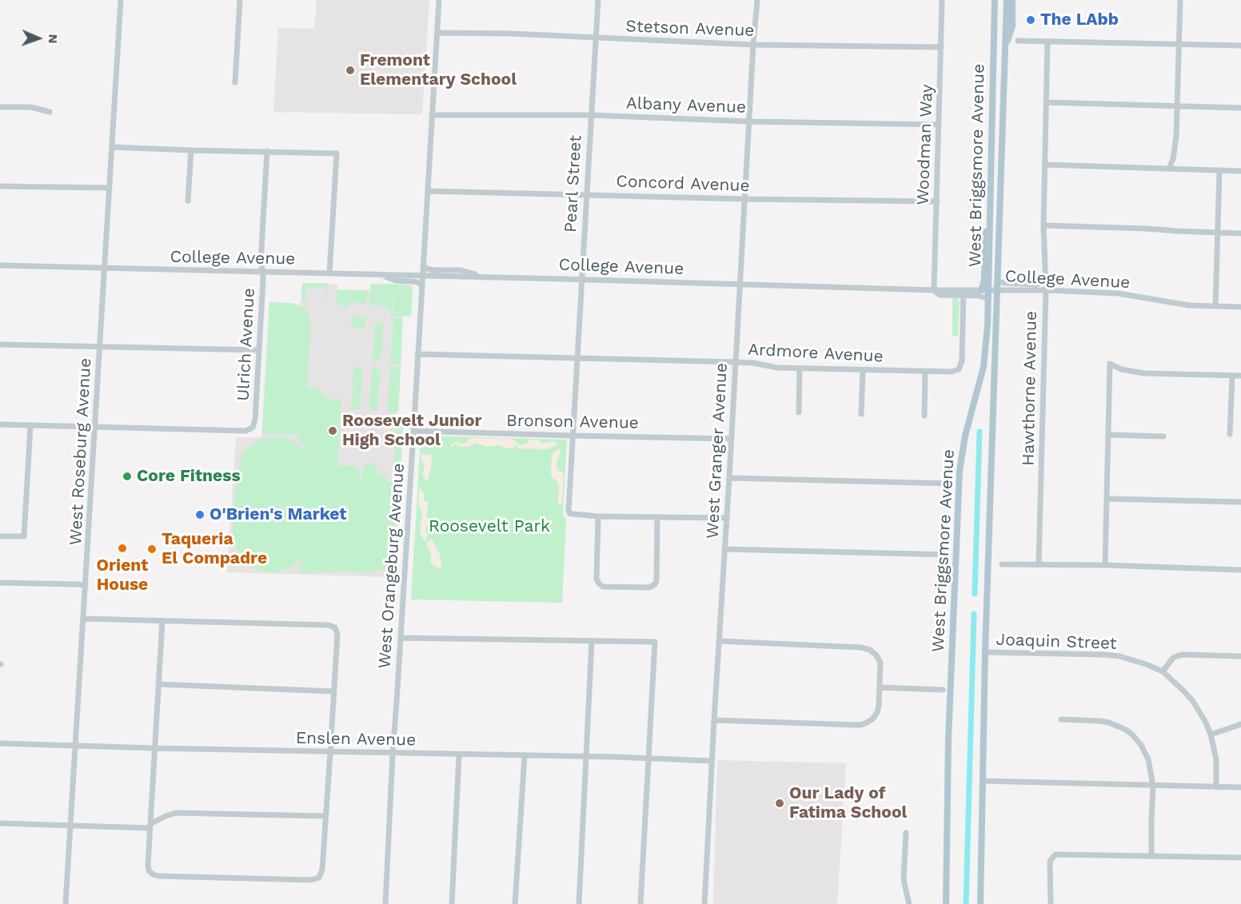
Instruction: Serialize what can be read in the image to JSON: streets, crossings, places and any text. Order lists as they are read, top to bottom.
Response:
{
  "streets": {
    "main road": ["West Briggsmore Avenue"],
    "street": [
      "Stetson Avenue",
      "Albany Avenue",
      "Woodman Way",
      "Pearl Street",
      "Concord Avenue",
      "College Avenue",
      "Ulrich Avenue",
      "Ardmore Avenue",
      "Hawthorne Avenue",
      "Bronson Avenue",
      "West Granger Avenue",
      "West Roseburg Avenue",
      "West Orangeburg Avenue",
      "Joaquin Street",
      "Enslen Avenue"
    ]
  },
  "crossings": [
    ["Stetson Avenue", "Woodman Way"],
    ["Stetson Avenue", "Pearl Street"],
    ["Stetson Avenue", "West Granger Avenue"],
    ["Stetson Avenue", "West Orangeburg Avenue"],
    ["Albany Avenue", "Woodman Way"],
    ["Albany Avenue", "Pearl Street"],
    ["Albany Avenue", "West Granger Avenue"],
    ["Albany Avenue", "West Orangeburg Avenue"],
    ["Woodman Way", "Concord Avenue"],
    ["Woodman Way", "College Avenue"],
    ["West Briggsmore Avenue", "College Avenue"],
    ["West Briggsmore Avenue", "Joaquin Street"],
    ["Pearl Street", "Concord Avenue"],
    ["Pearl Street", "College Avenue"],
    ["Pearl Street", "Ardmore Avenue"],
    ["Pearl Street", "Bronson Avenue"],
    ["Concord Avenue", "West Granger Avenue"],
    ["Concord Avenue", "West Orangeburg Avenue"],
    ["College Avenue", "Ulrich Avenue"],
    ["College Avenue", "Ardmore Avenue"],
    ["College Avenue", "Hawthorne Avenue"],
    ["College Avenue", "West Granger Avenue"],
    ["College Avenue", "West Roseburg Avenue"],
    ["College Avenue", "West Orangeburg Avenue"],
    ["Ulrich Avenue", "West Roseburg Avenue"],
    ["Ardmore Avenue", "West Granger Avenue"],
    ["Ardmore Avenue", "West Orangeburg Avenue"],
    ["Bronson Avenue", "West Granger Avenue"],
    ["Bronson Avenue", "West Orangeburg Avenue"],
    ["West Granger Avenue", "Enslen Avenue"],
    ["West Roseburg Avenue", "Enslen Avenue"],
    ["West Orangeburg Avenue", "Enslen Avenue"]
  ],
  "parks": ["Roosevelt Park"],
  "places": [
    "The LAbb",
    "Fremont Elementary School",
    "Roosevelt Junior High School",
    "Core Fitness",
    "O'Brien's Market",
    "Orient House",
    "Taqueria El Compadre",
    "Our Lady of Fatima School"
  ],
  "north": "right"
}
